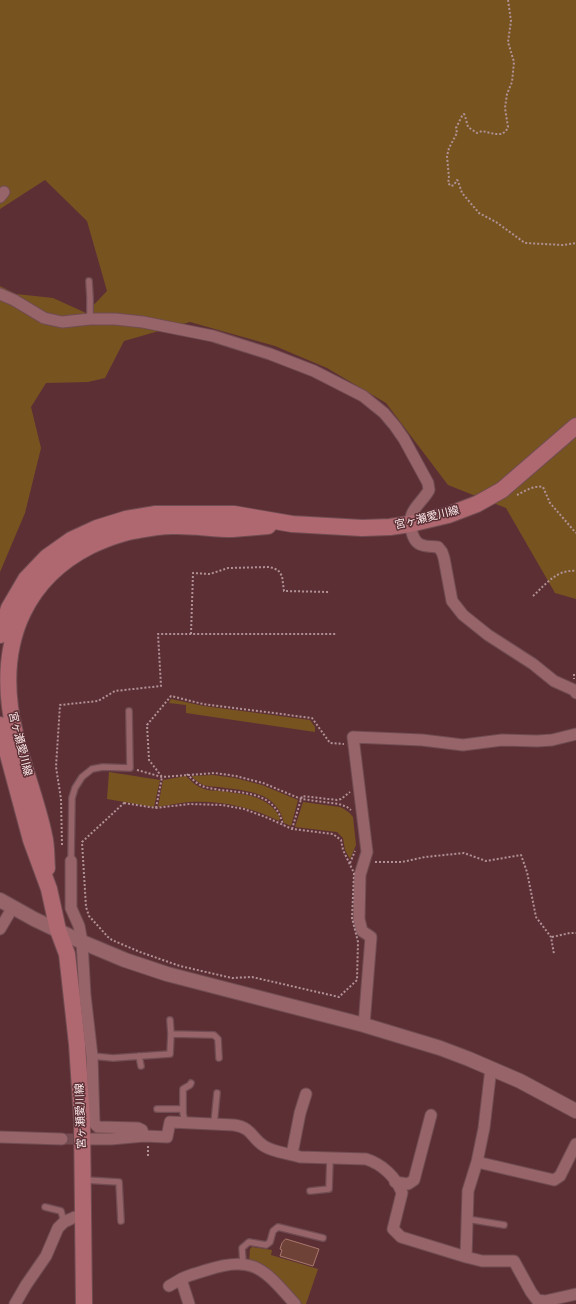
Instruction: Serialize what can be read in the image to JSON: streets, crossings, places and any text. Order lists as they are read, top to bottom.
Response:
{
  "streets": {
    "main road": ["宮ヶ瀬愛川線"]
  }
}
